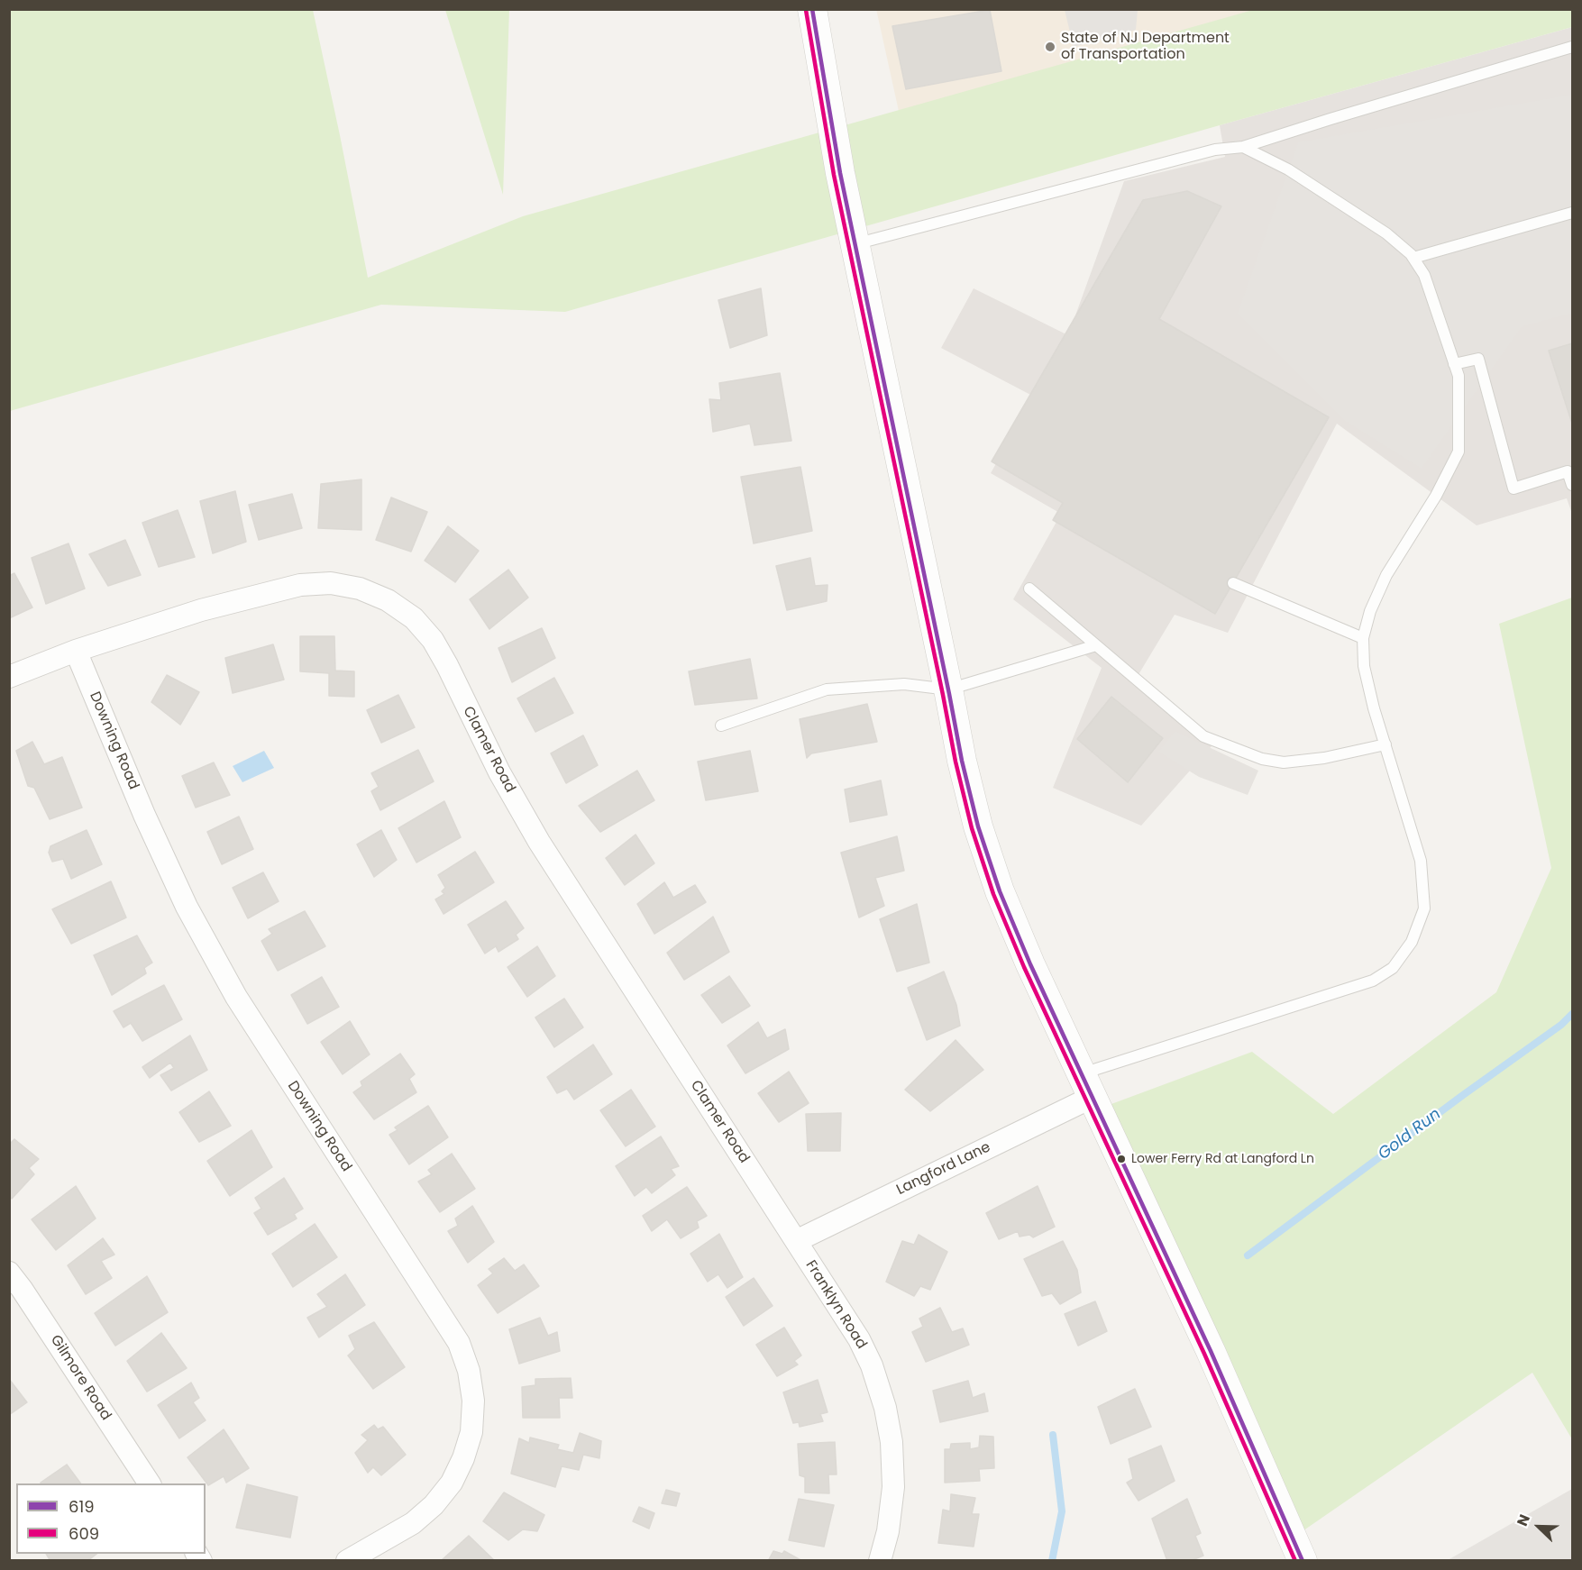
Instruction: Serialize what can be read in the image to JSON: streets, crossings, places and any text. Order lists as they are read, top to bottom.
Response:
{
  "streets": {
    "street": [
      "Downing Road",
      "Clamer Road",
      "Langford Lane",
      "Franklyn Road",
      "Gilmore Road"
    ]
  },
  "crossings": [
    ["Downing Road", "Clamer Road"],
    ["Clamer Road", "Langford Lane"],
    ["Clamer Road", "Franklyn Road"],
    ["Langford Lane", "Franklyn Road"]
  ],
  "water": ["Gold Run"],
  "places": ["State of NJ Department of Transportation", "Lower Ferry Rd at Langford Ln"],
  "lines": ["transit line 619", "transit line 609"],
  "legend": ["619", "609"],
  "north": "top left"
}
